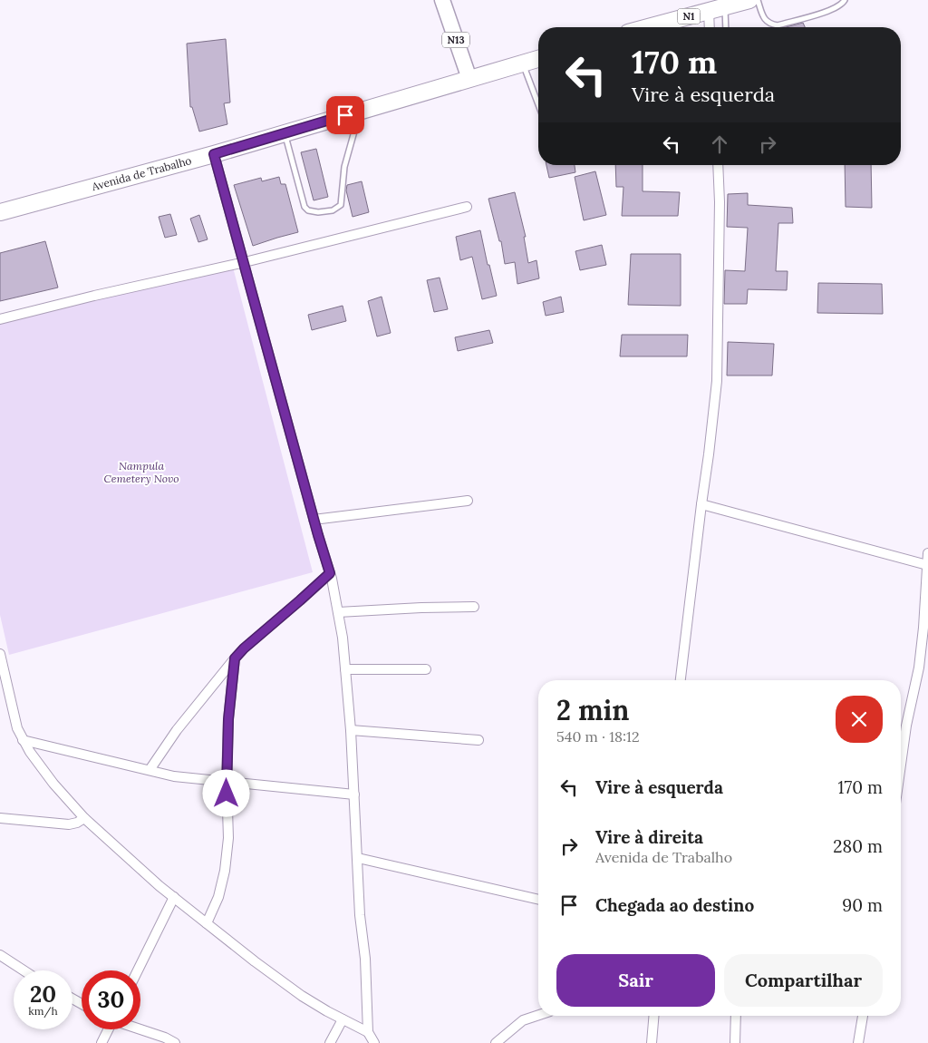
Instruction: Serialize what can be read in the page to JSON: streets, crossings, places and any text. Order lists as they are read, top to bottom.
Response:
{
  "streets": {
    "highway": ["N1", "Avenida de Trabalho"],
    "main road": ["N13"]
  },
  "crossings": [
    ["N13", "Avenida de Trabalho"]
  ],
  "parks": ["Nampula Cemetery Novo"],
  "page": {
    "turn": ["170 m", "Vire à esquerda"],
    "heading": ["2 min", "540 m · 18:12"],
    "list": [
      {
        "name": "Vire à esquerda",
        "value": "170 m"
      },
      {
        "name": "Vire à direita",
        "note": "Avenida de Trabalho",
        "value": "280 m"
      },
      {
        "name": "Chegada ao destino",
        "value": "90 m"
      }
    ],
    "buttons": ["Sair", "Compartilhar"],
    "speed": "20 km/h",
    "limit": "30"
  }
}
